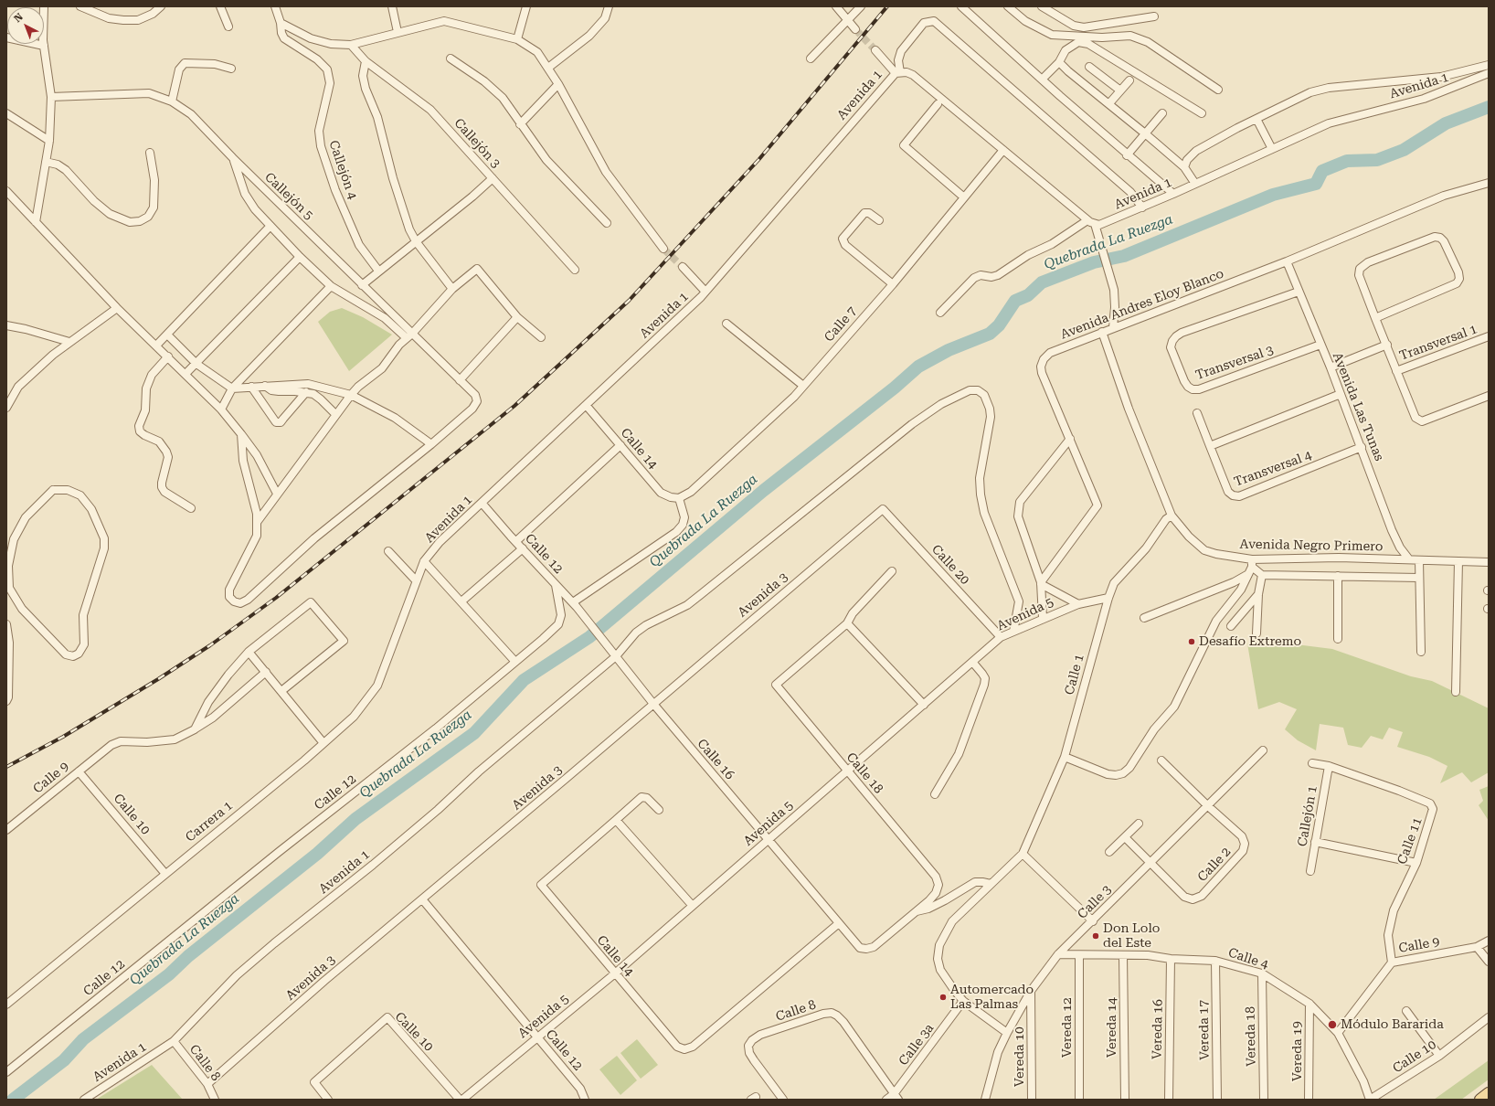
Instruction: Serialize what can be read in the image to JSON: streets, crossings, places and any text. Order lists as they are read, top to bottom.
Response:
{
  "streets": {
    "street": [
      "Avenida 1",
      "Callejón 3",
      "Callejón 4",
      "Callejón 5",
      "Avenida Andres Eloy Blanco",
      "Calle 7",
      "Transversal 1",
      "Transversal 3",
      "Avenida Las Tunas",
      "Calle 14",
      "Transversal 4",
      "Avenida Negro Primero",
      "Calle 12",
      "Calle 20",
      "Avenida 3",
      "Avenida 5",
      "Calle 1",
      "Calle 16",
      "Calle 18",
      "Calle 9",
      "Calle 10",
      "Callejón 1",
      "Carrera 1",
      "Calle 11",
      "Calle 2",
      "Calle 3",
      "Calle 4",
      "Calle 8",
      "Vereda 12",
      "Vereda 14",
      "Vereda 16",
      "Vereda 17",
      "Vereda 18",
      "Calle 3a",
      "Vereda 19",
      "Vereda 10"
    ]
  },
  "crossings": [
    ["Avenida 1", "Calle 7"],
    ["Avenida 1", "Calle 14"],
    ["Avenida 1", "Calle 12"],
    ["Avenida 1", "Avenida 5"],
    ["Avenida 1", "Calle 16"],
    ["Avenida 1", "Carrera 1"],
    ["Avenida 1", "Calle 8"],
    ["Avenida Andres Eloy Blanco", "Avenida Las Tunas"],
    ["Avenida Andres Eloy Blanco", "Avenida Negro Primero"],
    ["Calle 7", "Calle 14"],
    ["Transversal 3", "Avenida Las Tunas"],
    ["Avenida Las Tunas", "Transversal 4"],
    ["Avenida Las Tunas", "Avenida Negro Primero"],
    ["Calle 14", "Avenida 5"],
    ["Calle 14", "Calle 16"],
    ["Avenida Negro Primero", "Calle 1"],
    ["Calle 12", "Avenida 3"],
    ["Calle 12", "Avenida 5"],
    ["Calle 12", "Calle 16"],
    ["Calle 20", "Avenida 3"],
    ["Calle 20", "Avenida 5"],
    ["Avenida 3", "Calle 16"],
    ["Avenida 3", "Calle 8"],
    ["Avenida 5", "Calle 1"],
    ["Avenida 5", "Calle 16"],
    ["Avenida 5", "Calle 18"],
    ["Avenida 5", "Calle 10"],
    ["Calle 1", "Calle 3"],
    ["Calle 1", "Calle 3a"],
    ["Calle 16", "Calle 18"],
    ["Calle 9", "Calle 10"],
    ["Calle 9", "Calle 11"],
    ["Calle 9", "Calle 4"],
    ["Calle 10", "Carrera 1"],
    ["Calle 10", "Calle 4"],
    ["Callejón 1", "Calle 11"],
    ["Calle 2", "Calle 3"],
    ["Calle 3", "Calle 4"],
    ["Calle 3", "Vereda 10"],
    ["Calle 4", "Vereda 12"],
    ["Calle 4", "Vereda 14"],
    ["Calle 4", "Vereda 16"],
    ["Calle 4", "Vereda 17"],
    ["Calle 4", "Vereda 18"],
    ["Calle 4", "Vereda 19"],
    ["Calle 8", "Calle 3a"]
  ],
  "water": ["Quebrada La Ruezga"],
  "places": [
    "Desafío Extremo",
    "Don Lolo del Este",
    "Automercado Las Palmas",
    "Módulo Bararida"
  ],
  "north": "top left"
}
